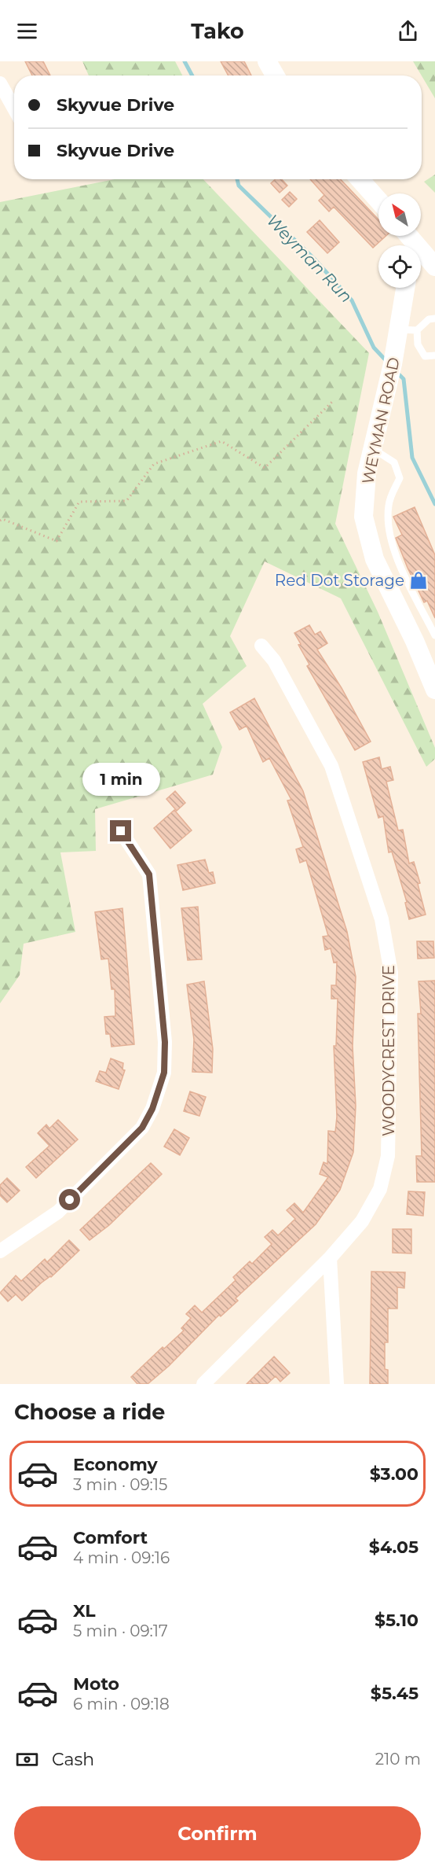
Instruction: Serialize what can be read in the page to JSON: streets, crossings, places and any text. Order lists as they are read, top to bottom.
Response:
{
  "streets": {
    "street": ["WEYMAN ROAD", "WOODYCREST DRIVE"]
  },
  "water": ["Weyman Run"],
  "places": {
    "shop": ["Red Dot Storage"]
  },
  "north": "top left",
  "page": {
    "header": "Tako",
    "banner": ["Skyvue Drive", "Skyvue Drive"],
    "bubble": "1 min",
    "heading": "Choose a ride",
    "list": [
      {
        "name": "Economy",
        "note": "3 min · 09:15",
        "value": "$3.00"
      },
      {
        "name": "Comfort",
        "note": "4 min · 09:16",
        "value": "$4.05"
      },
      {
        "name": "XL",
        "note": "5 min · 09:17",
        "value": "$5.10"
      },
      {
        "name": "Moto",
        "note": "6 min · 09:18",
        "value": "$5.45"
      }
    ],
    "pay": ["Cash", "210 m"],
    "buttons": "Confirm"
  }
}
